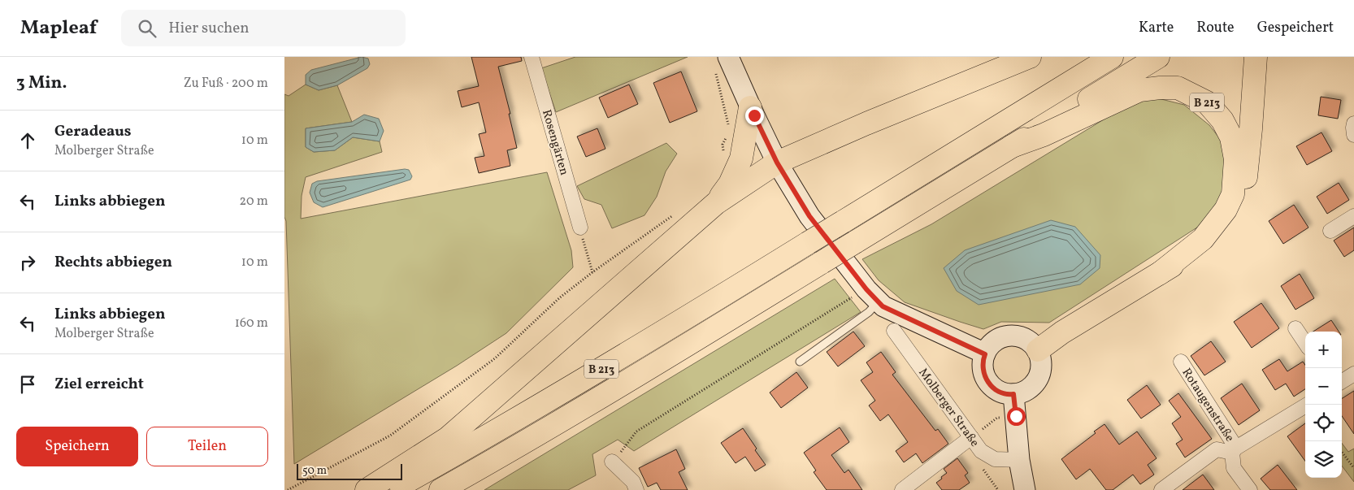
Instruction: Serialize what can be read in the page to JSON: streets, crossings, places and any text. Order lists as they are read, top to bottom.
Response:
{
  "streets": {
    "highway": ["B 213"],
    "street": ["Rosengärten", "Rotaugenstraße", "Molberger Straße"]
  },
  "scale_bar": "50 m",
  "page": {
    "header": "Mapleaf",
    "search": "Hier suchen",
    "nav": ["Karte", "Route", "Gespeichert"],
    "heading": ["3 Min.", "Zu Fuß · 200 m"],
    "list": [
      ["Geradeaus", "Molberger Straße", "10 m"],
      ["Links abbiegen", "20 m"],
      ["Rechts abbiegen", "10 m"],
      ["Links abbiegen", "Molberger Straße", "160 m"],
      "Ziel erreicht"
    ],
    "map_buttons": ["+", "−"],
    "buttons": ["Speichern", "Teilen"],
    "scale": "50 m"
  }
}
